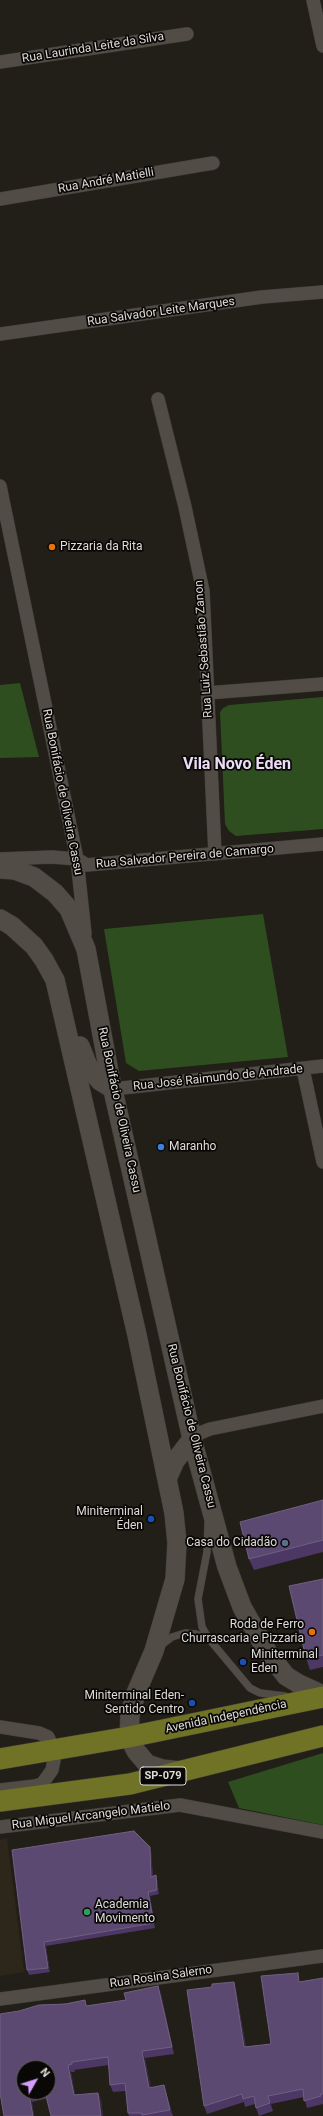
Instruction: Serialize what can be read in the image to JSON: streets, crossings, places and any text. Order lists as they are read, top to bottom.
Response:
{
  "streets": {
    "main road": ["Rua Bonifácio de Oliveira Cassu", "Avenida Independência", "SP-079"],
    "street": [
      "Rua Laurinda Leite da Silva",
      "Rua André Matielli",
      "Rua Salvador Leite Marques",
      "Rua Luiz Sebastião Zanon",
      "Rua Salvador Pereira de Camargo",
      "Rua José Raimundo de Andrade",
      "Rua Miguel Arcangelo Matielo",
      "Rua Rosina Salerno"
    ]
  },
  "crossings": [
    ["Rua Luiz Sebastião Zanon", "Rua Salvador Pereira de Camargo"],
    ["Rua Bonifácio de Oliveira Cassu", "Rua Salvador Pereira de Camargo"],
    ["Rua Bonifácio de Oliveira Cassu", "Rua José Raimundo de Andrade"],
    ["Rua Bonifácio de Oliveira Cassu", "Avenida Independência"],
    ["Avenida Independência", "SP-079"]
  ],
  "districts": ["Vila Novo Éden"],
  "places": [
    "Pizzaria da Rita",
    "Maranho",
    "Miniterminal Éden",
    "Casa do Cidadão",
    "Roda de Ferro Churrascaria e Pizzaria",
    "Miniterminal Eden",
    "Miniterminal Eden- Sentido Centro",
    "Academia Movimento"
  ],
  "north": "top right"
}
